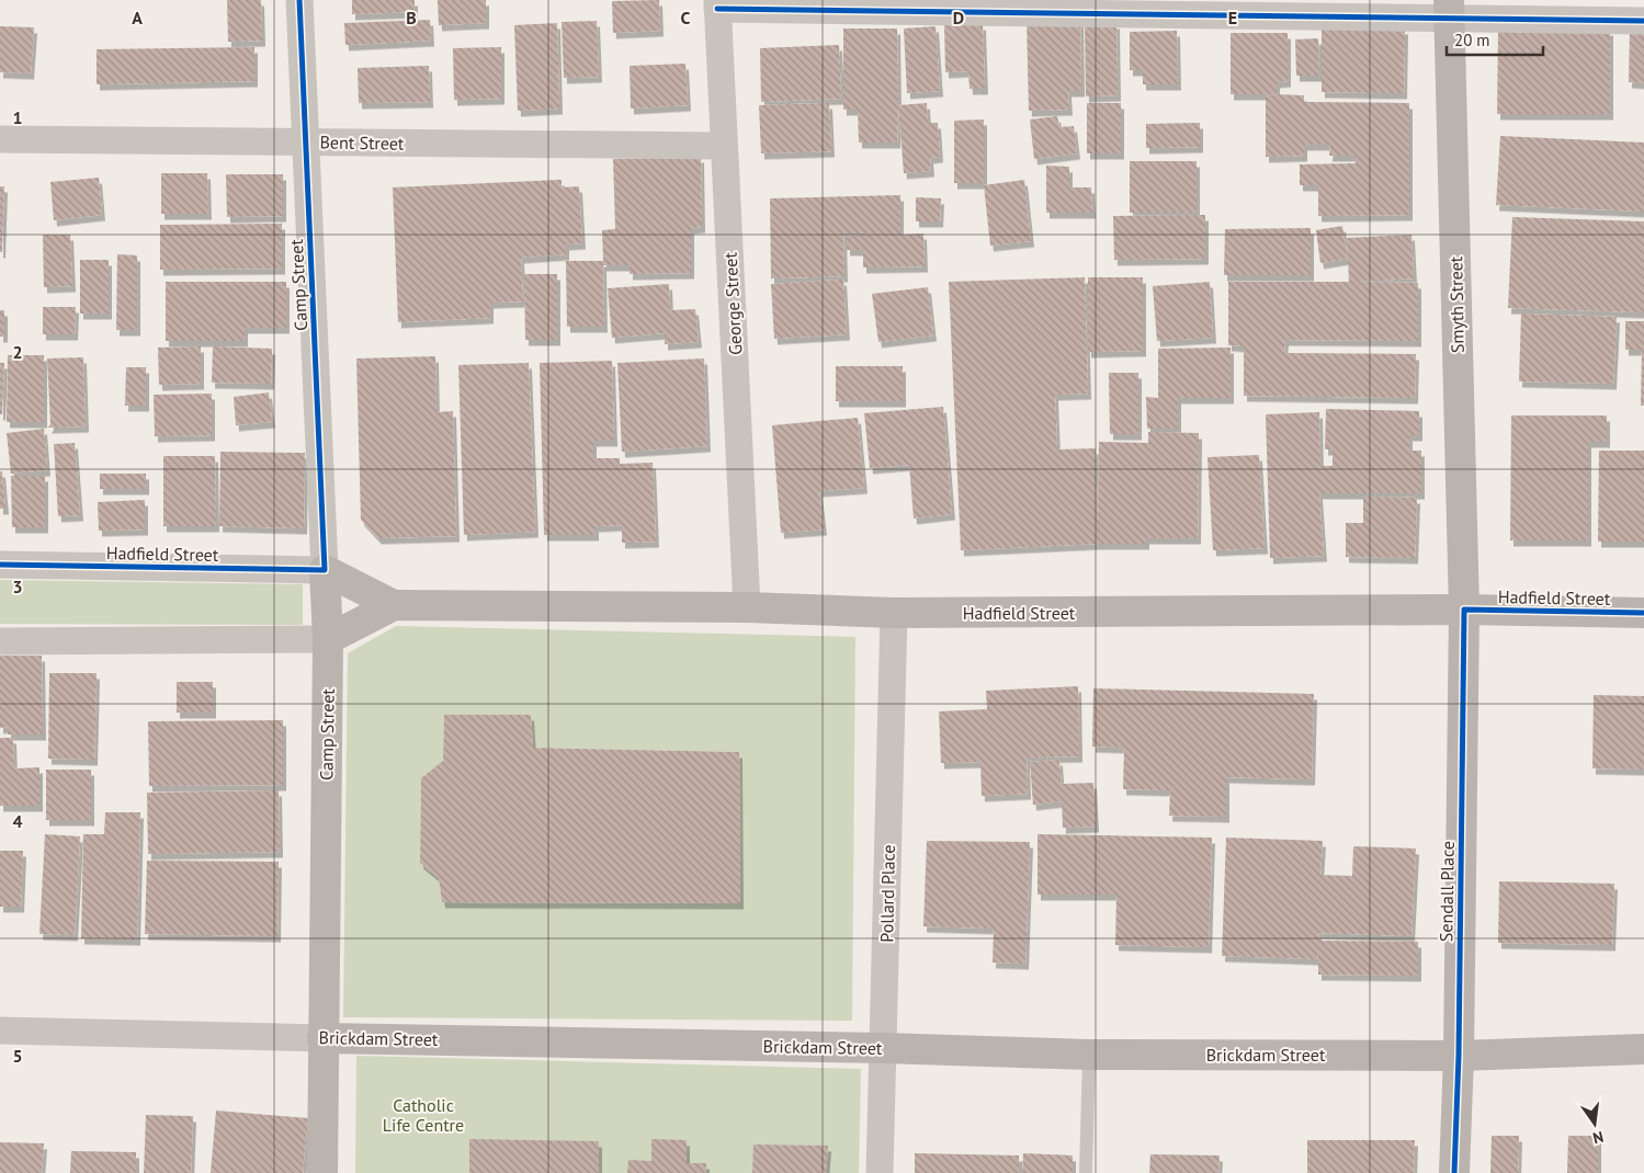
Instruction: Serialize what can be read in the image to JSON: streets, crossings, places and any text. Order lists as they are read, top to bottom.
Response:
{
  "streets": {
    "main road": [
      "Camp Street",
      "Smyth Street",
      "Hadfield Street",
      "Sendall Place",
      "Brickdam Street"
    ],
    "street": ["Bent Street", "George Street", "Pollard Place"]
  },
  "crossings": [
    ["Bent Street", "Camp Street"],
    ["Bent Street", "George Street"],
    ["Camp Street", "Hadfield Street"],
    ["Camp Street", "Brickdam Street"],
    ["George Street", "Hadfield Street"],
    ["Smyth Street", "Hadfield Street"],
    ["Smyth Street", "Sendall Place"],
    ["Hadfield Street", "Sendall Place"],
    ["Hadfield Street", "Pollard Place"],
    ["Sendall Place", "Brickdam Street"],
    ["Pollard Place", "Brickdam Street"]
  ],
  "parks": ["Catholic Life Centre"],
  "scale_bar": "20 m",
  "north": "bottom",
  "grid": {
    "columns": [
      "A",
      "B",
      "C",
      "D",
      "E"
    ],
    "rows": [
      "1",
      "2",
      "3",
      "4",
      "5"
    ]
  }
}
